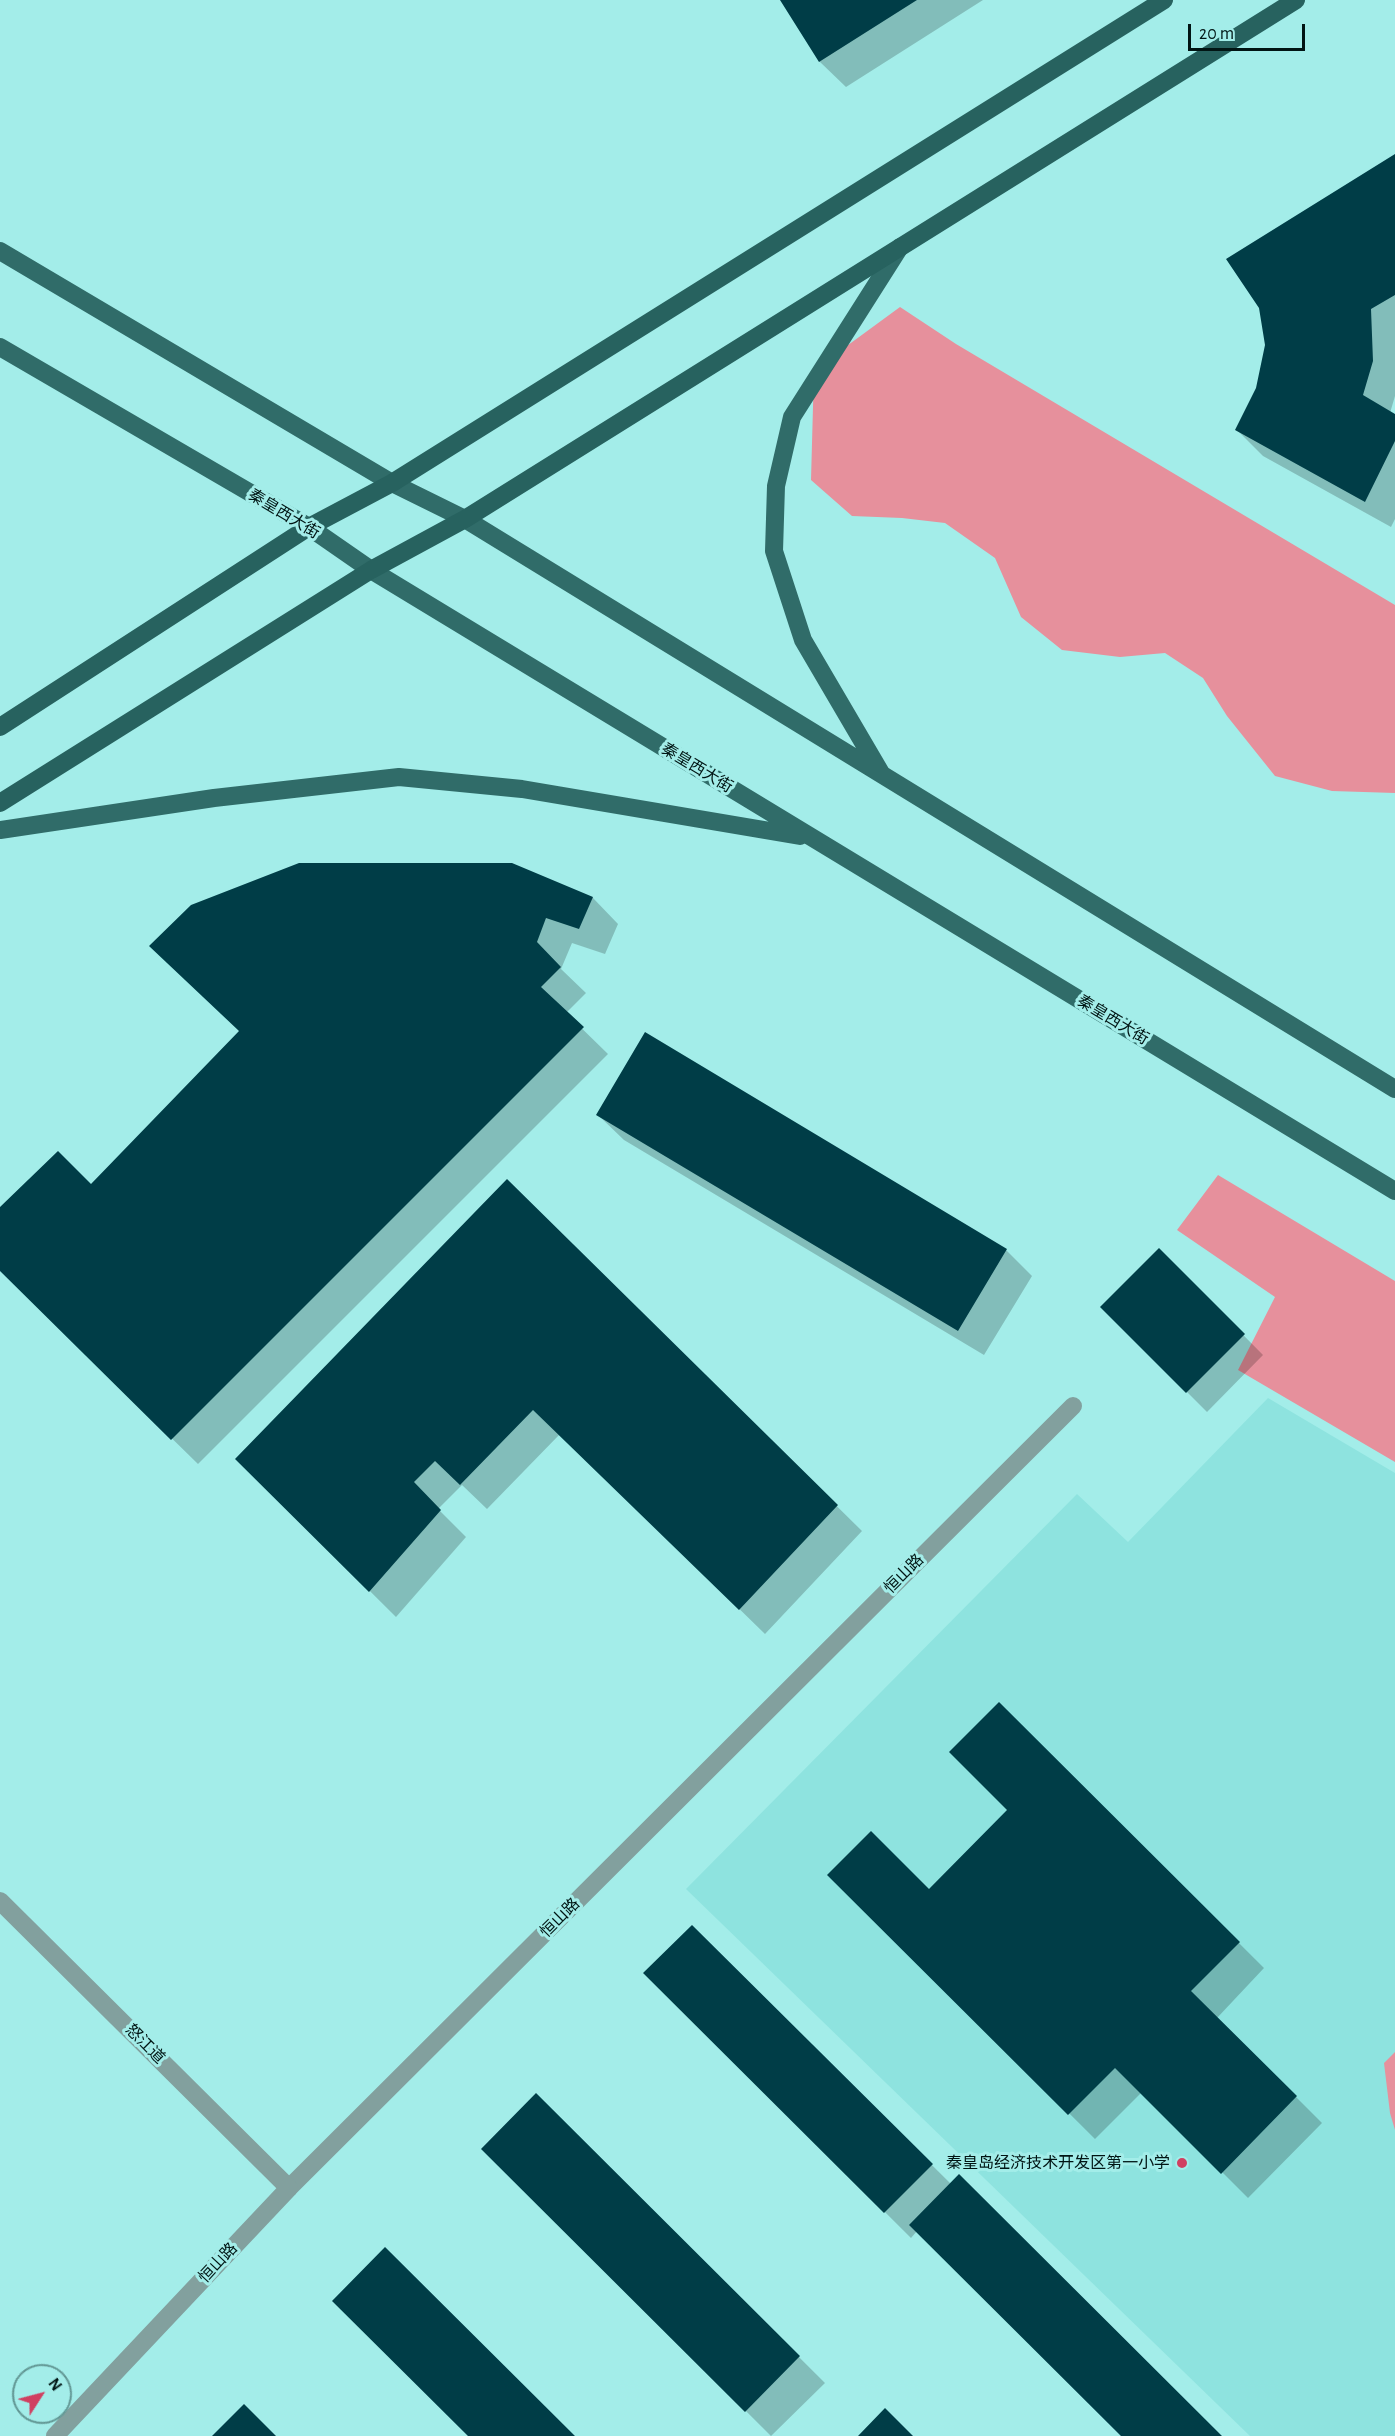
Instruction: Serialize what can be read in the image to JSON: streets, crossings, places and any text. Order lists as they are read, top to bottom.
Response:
{
  "streets": {
    "main road": ["秦皇西大街"],
    "street": ["恒山路", "怒江道"]
  },
  "crossings": [
    ["恒山路", "怒江道"]
  ],
  "places": ["秦皇岛经济技术开发区第一小学"],
  "scale_bar": "20 m",
  "north": "top right"
}
